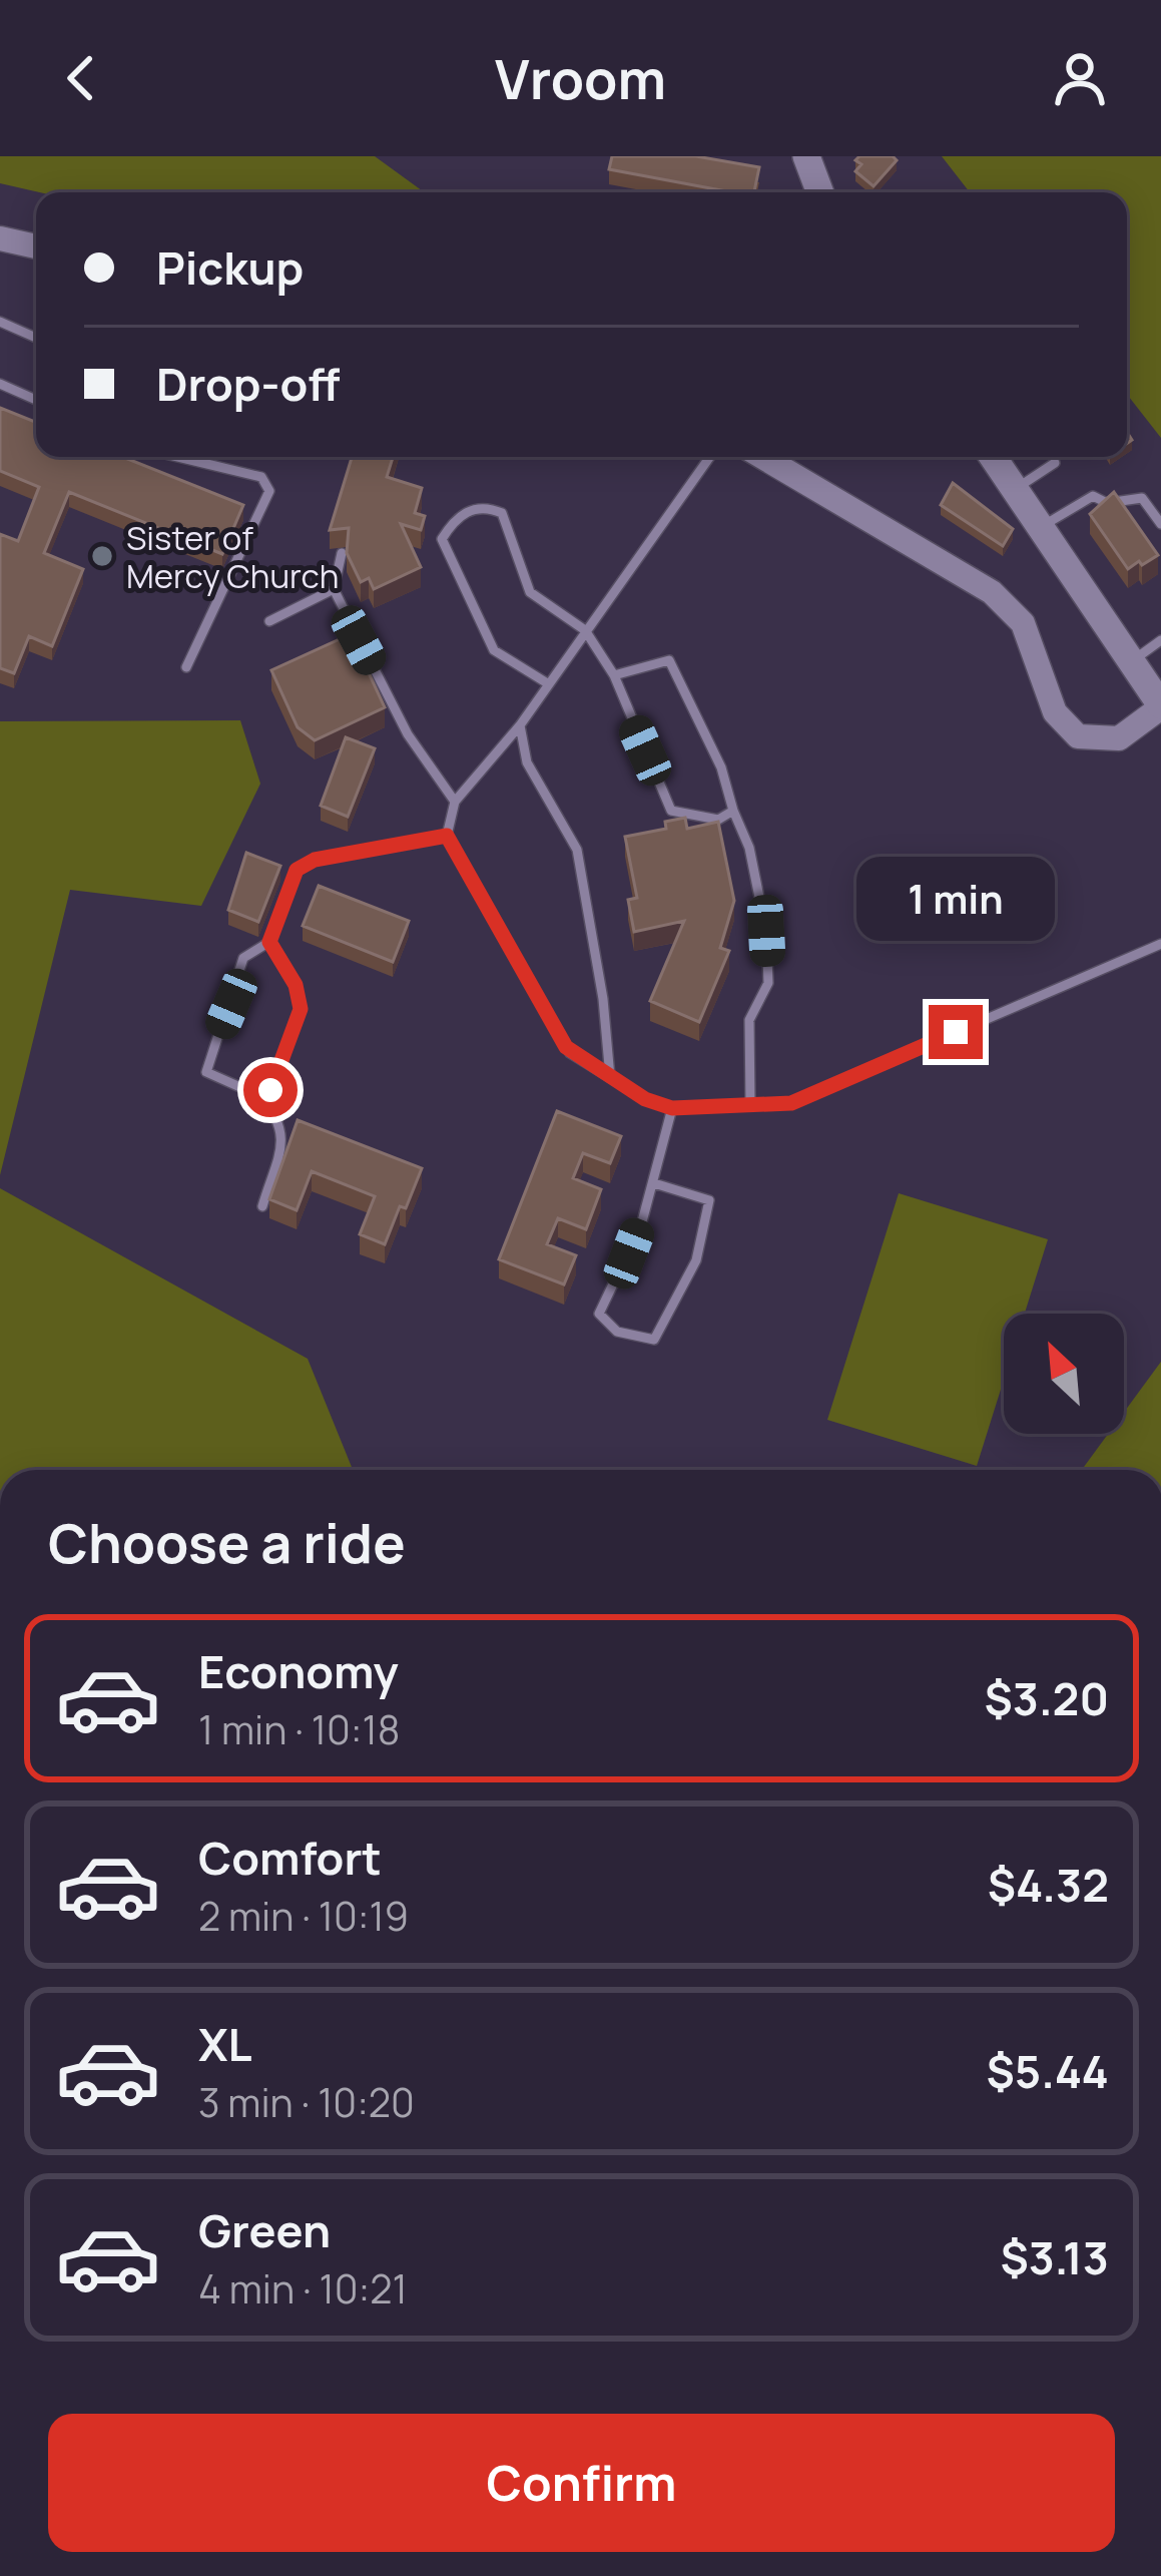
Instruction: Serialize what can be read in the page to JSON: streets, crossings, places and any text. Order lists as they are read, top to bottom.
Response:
{
  "places": ["Sister of Mercy Church"],
  "north": "top left",
  "page": {
    "header": "Vroom",
    "banner": ["Pickup", "Drop-off"],
    "bubble": "1 min",
    "heading": "Choose a ride",
    "list": [
      {
        "name": "Economy",
        "note": "1 min · 10:18",
        "value": "$3.20"
      },
      {
        "name": "Comfort",
        "note": "2 min · 10:19",
        "value": "$4.32"
      },
      {
        "name": "XL",
        "note": "3 min · 10:20",
        "value": "$5.44"
      },
      {
        "name": "Green",
        "note": "4 min · 10:21",
        "value": "$3.13"
      }
    ],
    "buttons": "Confirm"
  }
}
